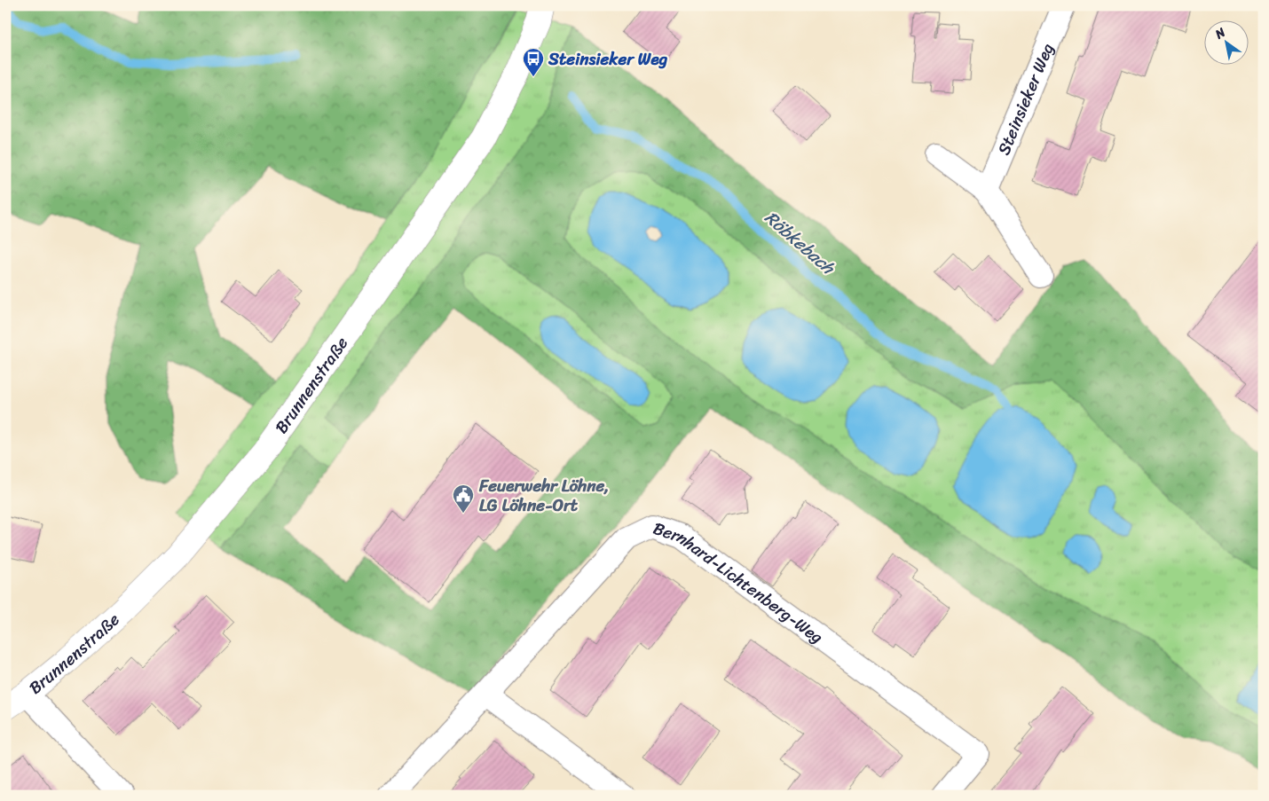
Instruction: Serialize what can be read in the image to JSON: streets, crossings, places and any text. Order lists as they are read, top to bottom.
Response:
{
  "streets": {
    "street": ["Steinsieker Weg", "Brunnenstraße", "Bernhard-Lichtenberg-Weg"]
  },
  "water": ["Röbkebach"],
  "places": {
    "bus stop": ["Steinsieker Weg"],
    "public building": ["Feuerwehr Löhne, LG Löhne-Ort"]
  },
  "north": "top left"
}
